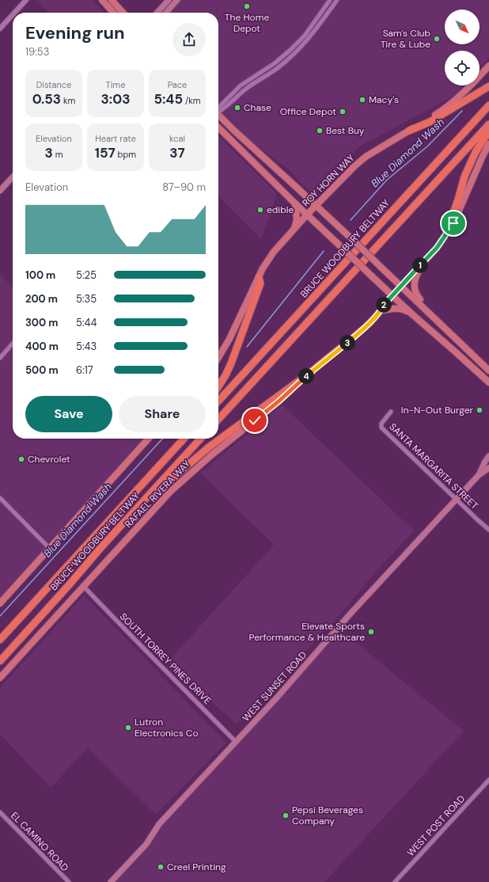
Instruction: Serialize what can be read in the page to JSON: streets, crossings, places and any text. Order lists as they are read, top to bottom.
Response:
{
  "streets": {
    "highway": ["BRUCE WOODBURY BELTWAY"],
    "main road": ["ROY HORN WAY", "RAFAEL RIVERA WAY", "WEST SUNSET ROAD"],
    "street": [
      "SANTA MARGARITA STREET",
      "SOUTH TORREY PINES DRIVE",
      "WEST POST ROAD",
      "EL CAMINO ROAD"
    ]
  },
  "crossings": [
    ["SANTA MARGARITA STREET", "WEST SUNSET ROAD"],
    ["RAFAEL RIVERA WAY", "SOUTH TORREY PINES DRIVE"],
    ["SOUTH TORREY PINES DRIVE", "WEST SUNSET ROAD"]
  ],
  "water": ["Blue Diamond Wash"],
  "places": [
    "The Home Depot",
    "Sam's Club Tire & Lube",
    "Macy's",
    "Chase",
    "Office Depot",
    "Best Buy",
    "edible",
    "In-N-Out Burger",
    "Chevrolet",
    "Elevate Sports Performance & Healthcare",
    "Lutron Electronics Co",
    "Pepsi Beverages Company",
    "Creel Printing"
  ],
  "north": "bottom right",
  "page": {
    "heading": ["Evening run", "19:53"],
    "stats": [
      ["Distance", "0.53 km"],
      ["Time", "3:03"],
      ["Pace", "5:45 /km"],
      ["Elevation", "3 m"],
      ["Heart rate", "157 bpm"],
      ["kcal", "37"]
    ],
    "chart": ["Elevation", "87–90 m"],
    "pins": [
      "1",
      "2",
      "3",
      "4"
    ],
    "list": [
      {
        "name": "100 m",
        "note": "5:25"
      },
      {
        "name": "200 m",
        "note": "5:35"
      },
      {
        "name": "300 m",
        "note": "5:44"
      },
      {
        "name": "400 m",
        "note": "5:43"
      },
      {
        "name": "500 m",
        "note": "6:17"
      }
    ],
    "buttons": ["Save", "Share"]
  }
}
